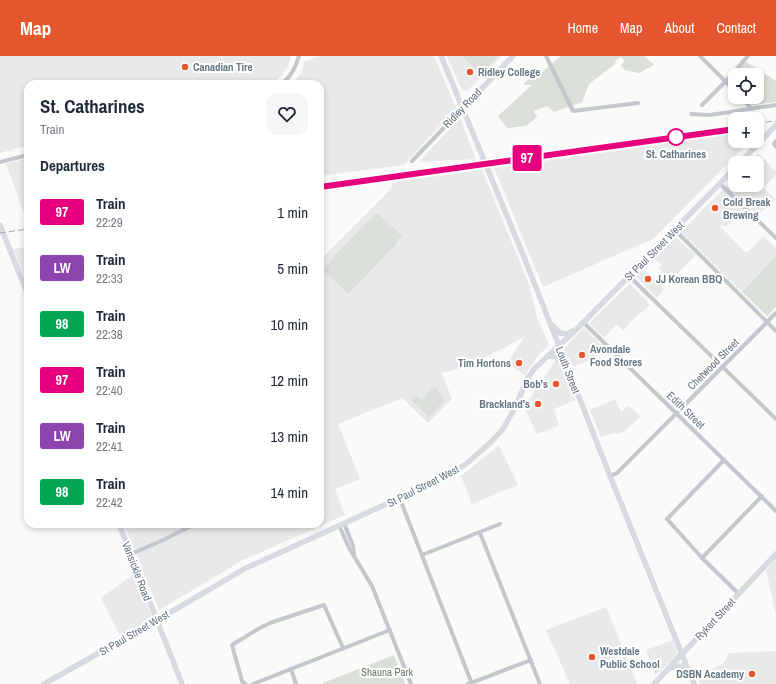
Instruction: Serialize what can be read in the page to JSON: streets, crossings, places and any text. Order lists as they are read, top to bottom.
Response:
{
  "streets": {
    "main road": [
      "Ridley Road",
      "St Paul Street West",
      "Louth Street",
      "Vansickle Road",
      "Rykert Street"
    ],
    "street": ["Chetwood Street", "Edith Street"]
  },
  "crossings": [
    ["Ridley Road", "Louth Street"],
    ["St Paul Street West", "Louth Street"],
    ["St Paul Street West", "Edith Street"],
    ["St Paul Street West", "Vansickle Road"],
    ["Chetwood Street", "Louth Street"],
    ["Chetwood Street", "Edith Street"],
    ["Louth Street", "Rykert Street"]
  ],
  "parks": ["Shauna Park"],
  "places": [
    "Canadian Tire",
    "Ridley College",
    "St. Catharines",
    "Cold Break Brewing",
    "JJ Korean BBQ",
    "Avondale Food Stores",
    "Tim Hortons",
    "Bob's",
    "Brackland's",
    "Westdale Public School",
    "DSBN Academy"
  ],
  "page": {
    "header": "Map",
    "nav": [
      "Home",
      "Map",
      "About",
      "Contact"
    ],
    "on_map": "97",
    "map_buttons": ["+", "−"],
    "heading": [
      ["St. Catharines", "Train"],
      "Departures"
    ],
    "list": [
      {
        "mark": "97",
        "name": "Train",
        "note": "22:29",
        "value": "1 min"
      },
      {
        "mark": "LW",
        "name": "Train",
        "note": "22:33",
        "value": "5 min"
      },
      {
        "mark": "98",
        "name": "Train",
        "note": "22:38",
        "value": "10 min"
      },
      {
        "mark": "97",
        "name": "Train",
        "note": "22:40",
        "value": "12 min"
      },
      {
        "mark": "LW",
        "name": "Train",
        "note": "22:41",
        "value": "13 min"
      },
      {
        "mark": "98",
        "name": "Train",
        "note": "22:42",
        "value": "14 min"
      }
    ]
  }
}
